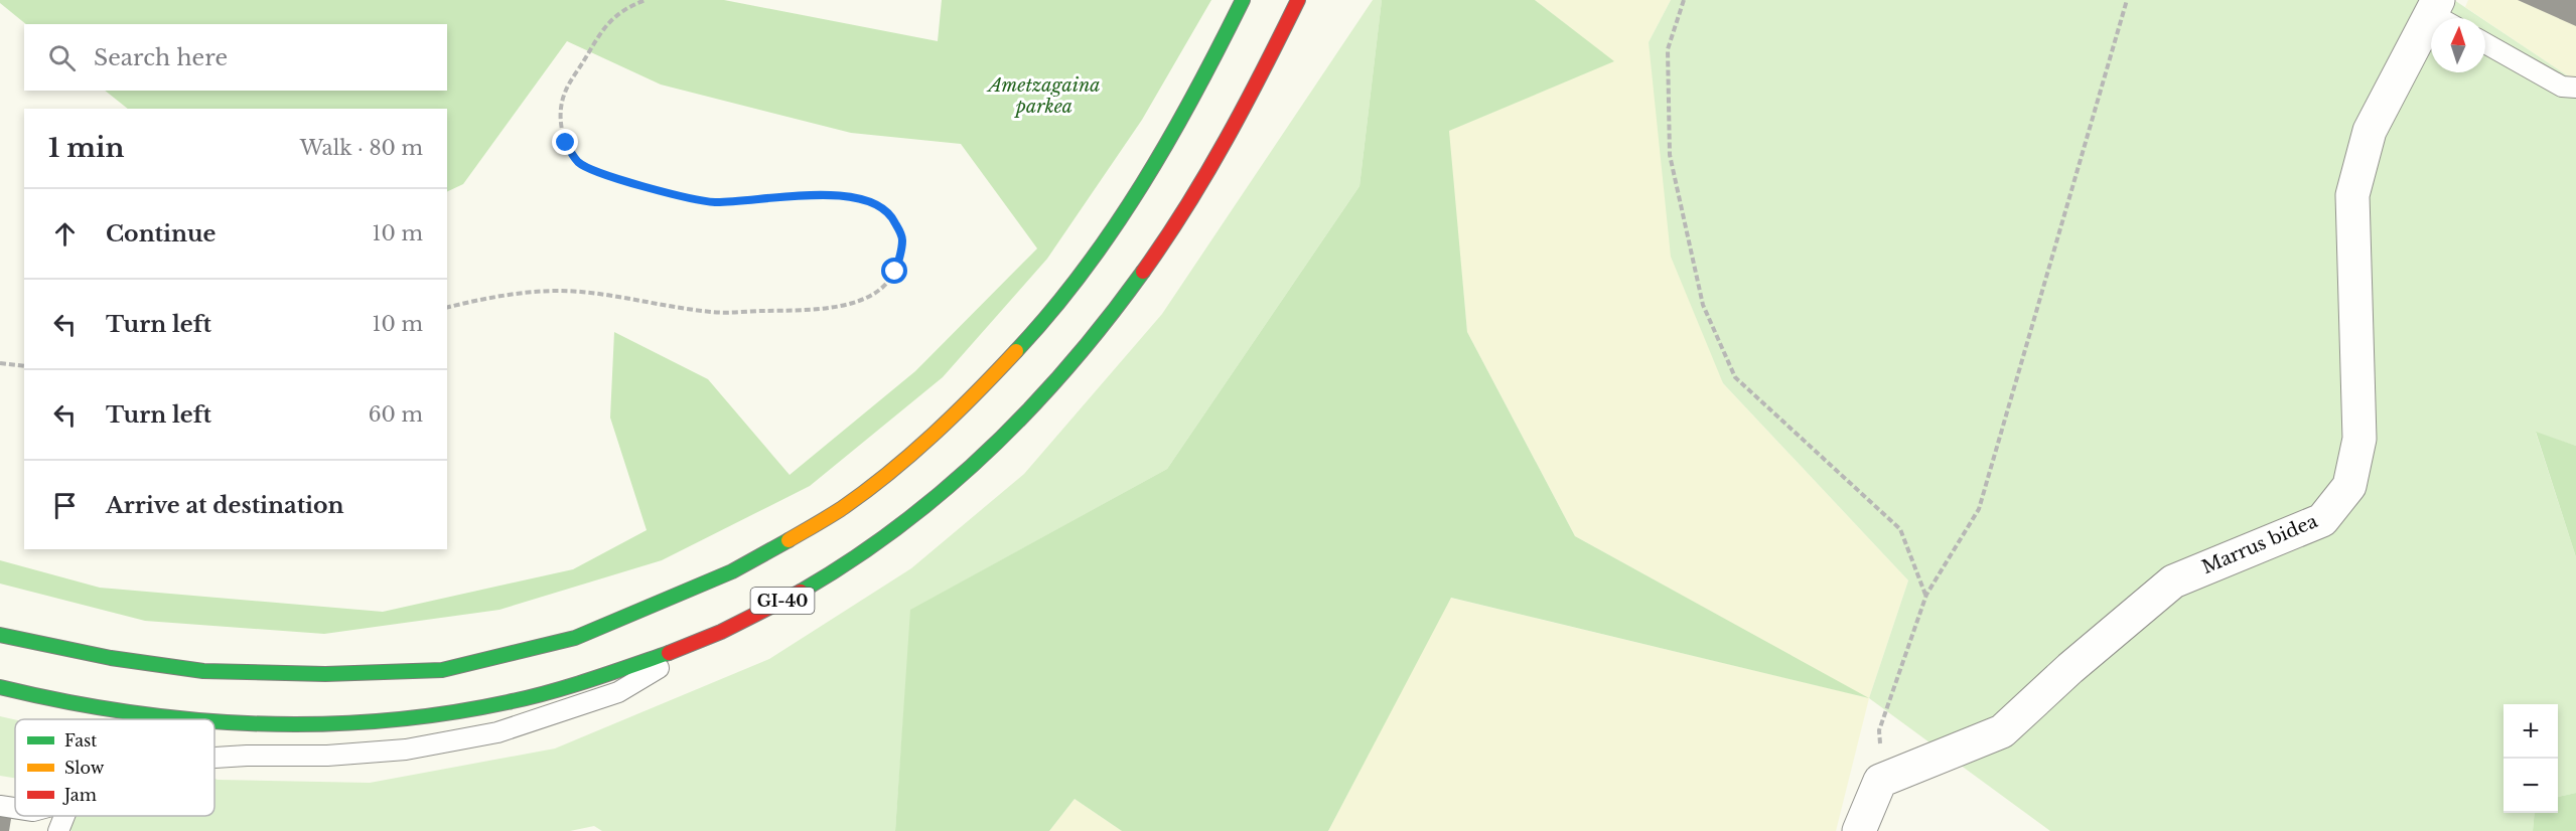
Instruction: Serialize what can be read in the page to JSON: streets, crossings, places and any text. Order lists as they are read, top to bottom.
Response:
{
  "streets": {
    "main road": ["GI-40"],
    "street": ["Marrus bidea"]
  },
  "parks": ["Ametzagaina parkea"],
  "legend": ["Fast", "Slow", "Jam"],
  "north": "top",
  "page": {
    "search": "Search here",
    "heading": ["1 min", "Walk · 80 m"],
    "list": [
      ["Continue", "10 m"],
      ["Turn left", "10 m"],
      ["Turn left", "60 m"],
      "Arrive at destination"
    ],
    "map_buttons": ["+", "−"]
  }
}
